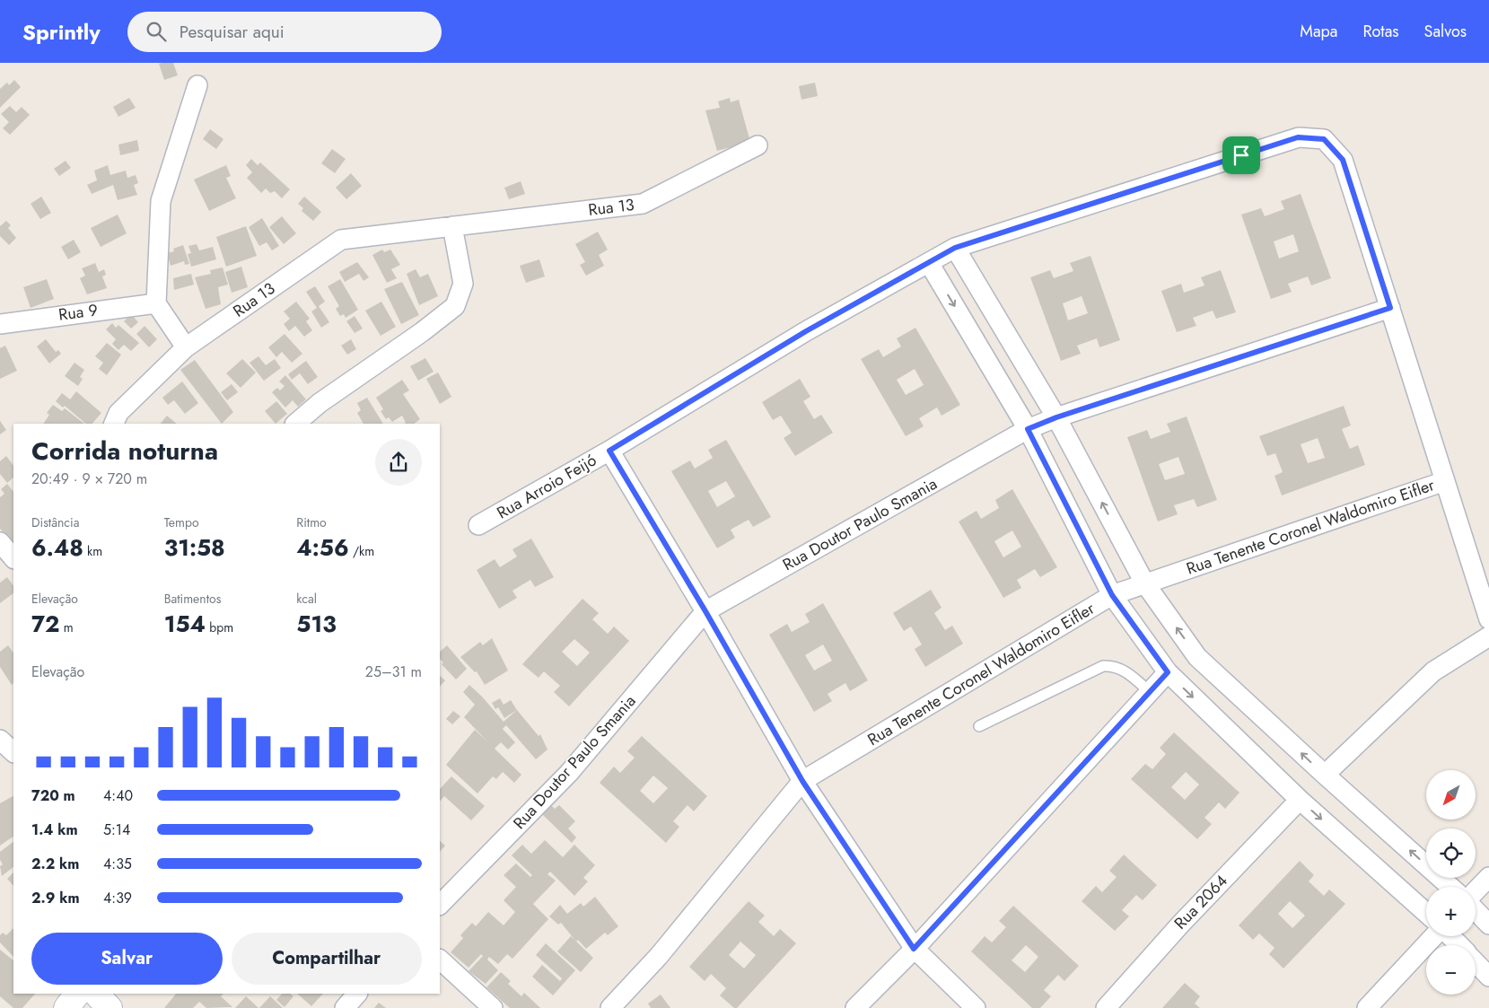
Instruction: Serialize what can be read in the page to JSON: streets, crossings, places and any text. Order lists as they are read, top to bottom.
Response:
{
  "streets": {
    "street": [
      "Rua 13",
      "Rua 9",
      "Rua Arroio Feijó",
      "Rua Doutor Paulo Smania",
      "Rua Tenente Coronel Waldomiro Eifler",
      "Rua 2064"
    ]
  },
  "crossings": [
    ["Rua Arroio Feijó", "Rua Doutor Paulo Smania"]
  ],
  "north": "bottom left",
  "page": {
    "header": "Sprintly",
    "search": "Pesquisar aqui",
    "nav": ["Mapa", "Rotas", "Salvos"],
    "heading": ["Corrida noturna", "20:49 · 9 × 720 m"],
    "stats": [
      ["Distância", "6.48 km"],
      ["Tempo", "31:58"],
      ["Ritmo", "4:56 /km"],
      ["Elevação", "72 m"],
      ["Batimentos", "154 bpm"],
      ["kcal", "513"]
    ],
    "chart": ["Elevação", "25–31 m"],
    "map_buttons": ["+", "−"],
    "list": [
      {
        "name": "720 m",
        "note": "4:40"
      },
      {
        "name": "1.4 km",
        "note": "5:14"
      },
      {
        "name": "2.2 km",
        "note": "4:35"
      },
      {
        "name": "2.9 km",
        "note": "4:39"
      }
    ],
    "buttons": ["Salvar", "Compartilhar"]
  }
}
